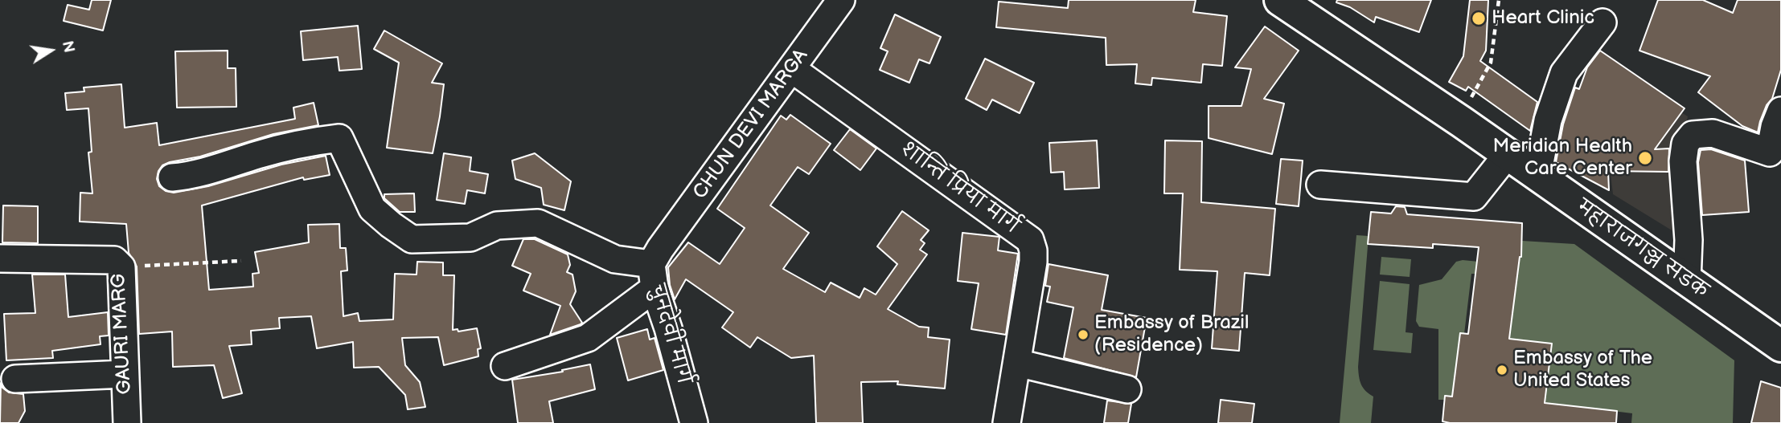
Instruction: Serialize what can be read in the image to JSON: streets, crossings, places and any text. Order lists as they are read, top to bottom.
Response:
{
  "streets": {
    "main road": ["महाराजगञ्ज सडक"],
    "street": [
      "CHUN DEVI MARGA",
      "शान्ति प्रिया मार्ग",
      "GAURI MARG",
      "चुनदेवी मार्ग"
    ]
  },
  "crossings": [
    ["CHUN DEVI MARGA", "शान्ति प्रिया मार्ग"],
    ["CHUN DEVI MARGA", "चुनदेवी मार्ग"]
  ],
  "places": [
    "Heart Clinic",
    "Meridian Health Care Center",
    "Embassy of Brazil (Residence)",
    "Embassy of The United States"
  ],
  "north": "right"
}
